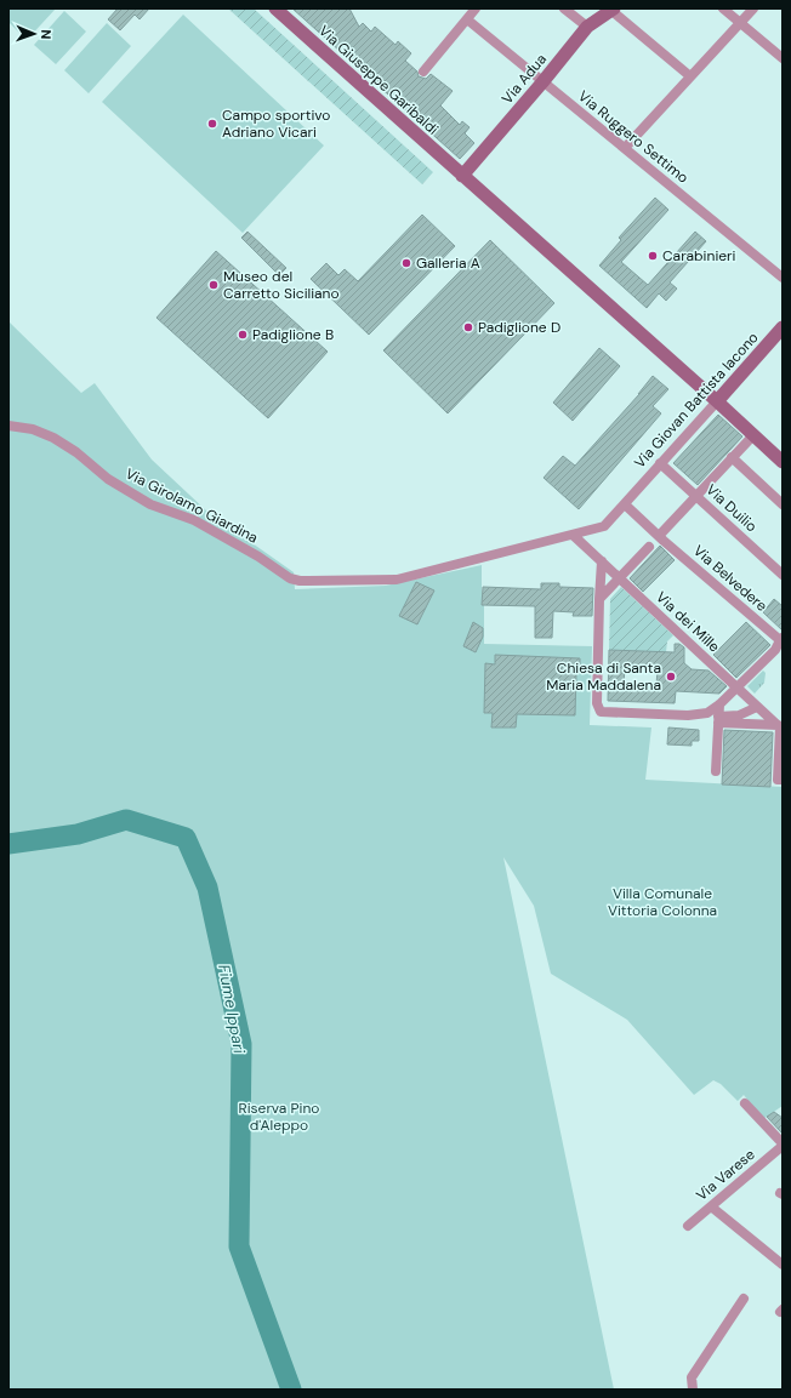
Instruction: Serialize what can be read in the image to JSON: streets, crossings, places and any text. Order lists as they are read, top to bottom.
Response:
{
  "streets": {
    "main road": ["Via Adua", "Via Giuseppe Garibaldi", "Via Giovan Battista Iacono"],
    "street": [
      "Via Ruggero Settimo",
      "Via Girolamo Giardina",
      "Via Duilio",
      "Via Belvedere",
      "Via dei Mille",
      "Via Varese"
    ]
  },
  "crossings": [
    ["Via Adua", "Via Giuseppe Garibaldi"],
    ["Via Adua", "Via Ruggero Settimo"],
    ["Via Giuseppe Garibaldi", "Via Giovan Battista Iacono"],
    ["Via Giovan Battista Iacono", "Via Girolamo Giardina"],
    ["Via Giovan Battista Iacono", "Via Duilio"],
    ["Via Giovan Battista Iacono", "Via Belvedere"],
    ["Via Girolamo Giardina", "Via Belvedere"],
    ["Via Girolamo Giardina", "Via dei Mille"]
  ],
  "water": ["Fiume Ippari"],
  "parks": ["Villa Comunale Vittoria Colonna", "Riserva Pino d'Aleppo"],
  "places": [
    "Campo sportivo Adriano Vicari",
    "Carabinieri",
    "Galleria A",
    "Museo del Carretto Siciliano",
    "Padiglione D",
    "Padiglione B",
    "Chiesa di Santa Maria Maddalena"
  ],
  "north": "right"
}
